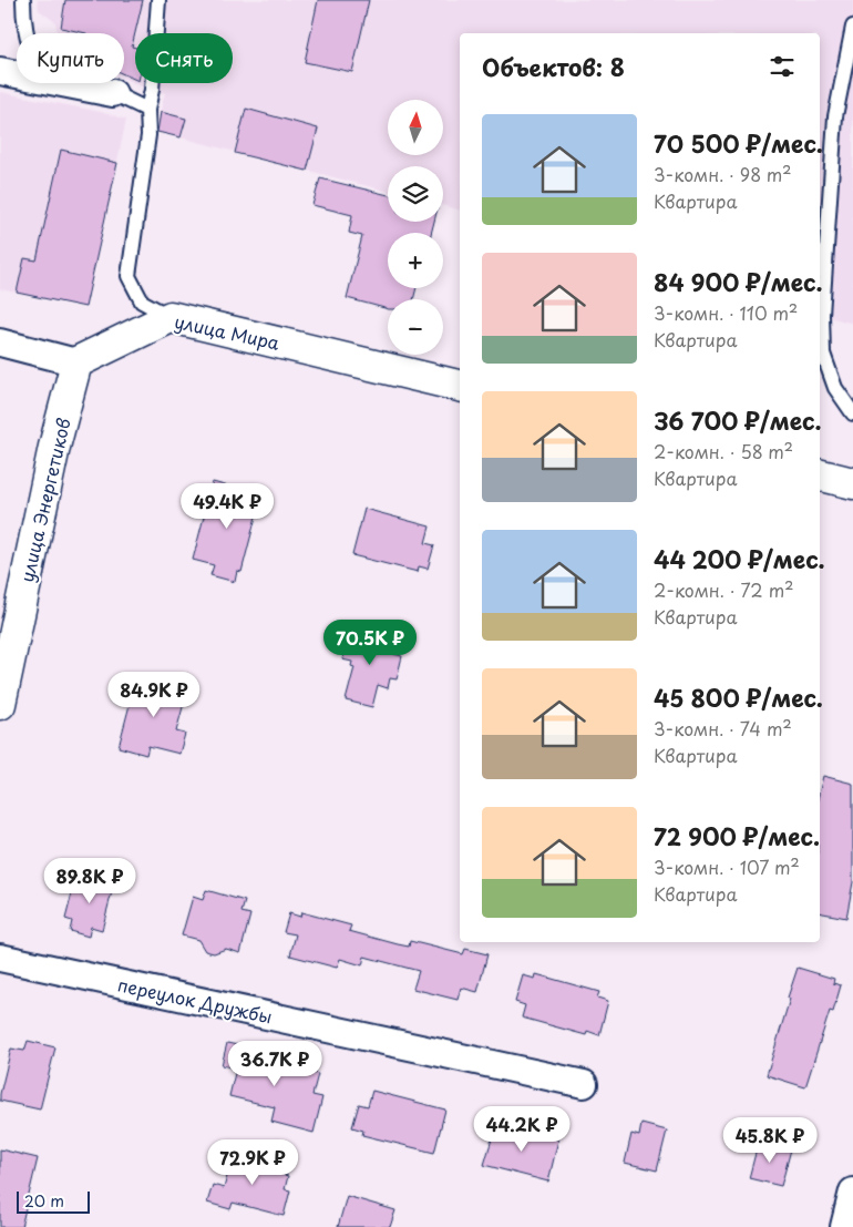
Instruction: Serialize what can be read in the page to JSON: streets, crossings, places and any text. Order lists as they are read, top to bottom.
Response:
{
  "streets": {
    "street": ["улица Мира", "улица Энергетиков", "переулок Дружбы"]
  },
  "crossings": [
    ["улица Мира", "улица Энергетиков"]
  ],
  "scale_bar": "20 m",
  "north": "top",
  "page": {
    "chip": ["Купить", "Снять"],
    "heading": "Объектов: 8",
    "map_buttons": ["+", "−"],
    "list": [
      {
        "name": "70 500 ₽/мес.",
        "note": "3-комн. · 98 m² · Квартира"
      },
      {
        "name": "84 900 ₽/мес.",
        "note": "3-комн. · 110 m² · Квартира"
      },
      {
        "name": "36 700 ₽/мес.",
        "note": "2-комн. · 58 m² · Квартира"
      },
      {
        "name": "44 200 ₽/мес.",
        "note": "2-комн. · 72 m² · Квартира"
      },
      {
        "name": "45 800 ₽/мес.",
        "note": "3-комн. · 74 m² · Квартира"
      },
      {
        "name": "72 900 ₽/мес.",
        "note": "3-комн. · 107 m² · Квартира"
      }
    ],
    "price": [
      "49.4K ₽",
      "70.5K ₽",
      "84.9K ₽",
      "89.8K ₽",
      "36.7K ₽",
      "44.2K ₽",
      "45.8K ₽",
      "72.9K ₽"
    ],
    "scale": "20 m"
  }
}
